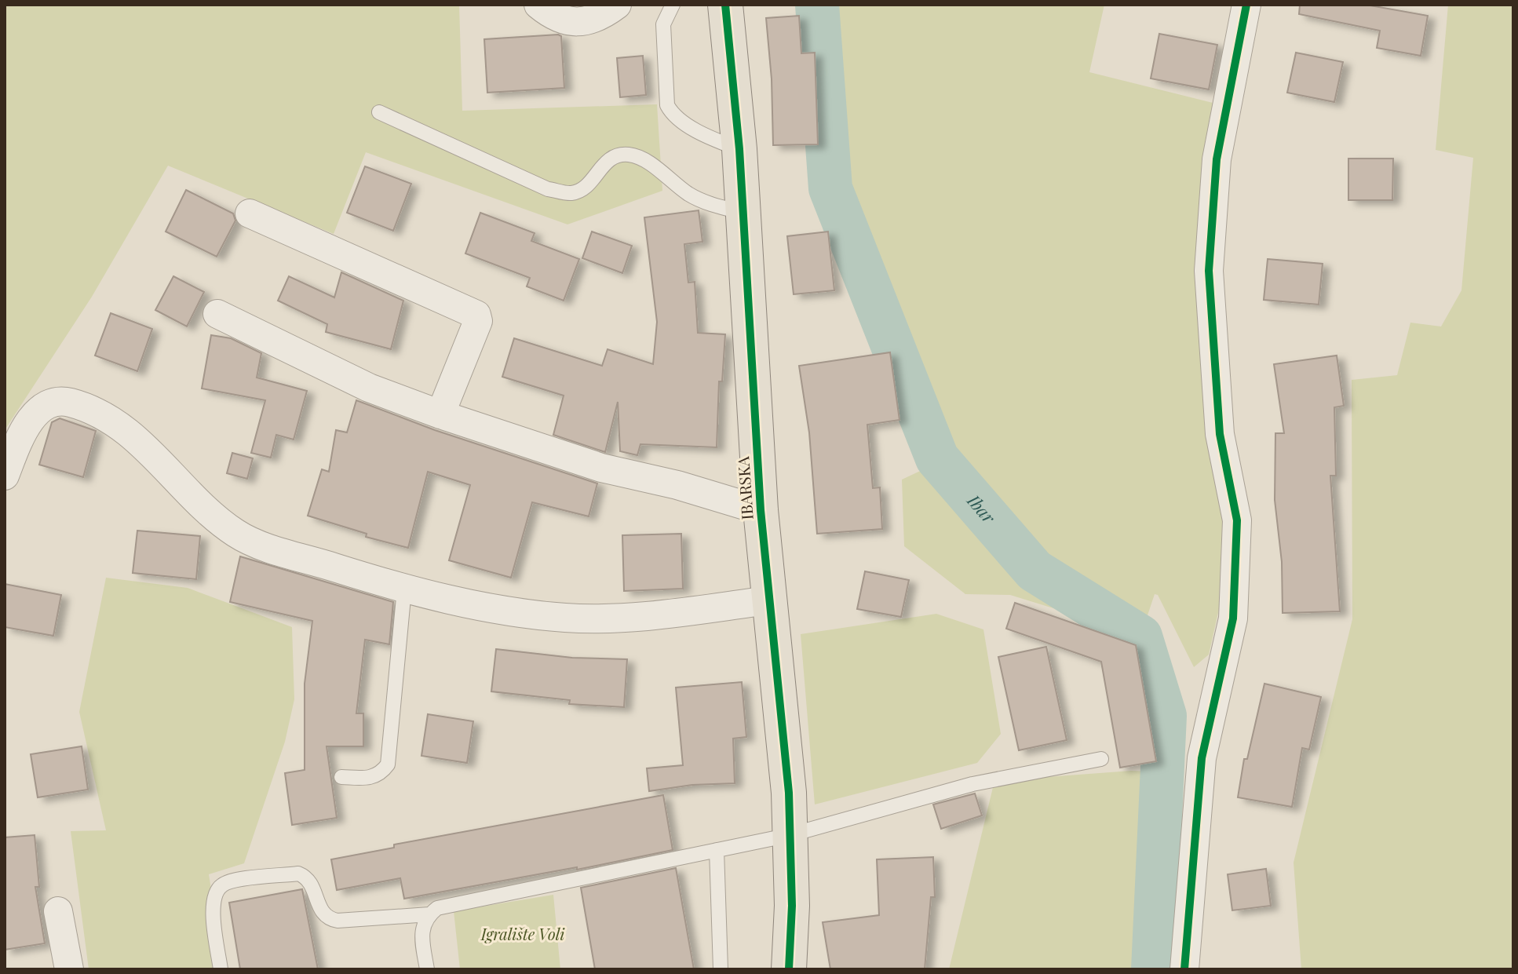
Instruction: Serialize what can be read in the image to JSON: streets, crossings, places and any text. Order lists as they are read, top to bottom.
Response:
{
  "streets": {
    "main road": ["IBARSKA"]
  },
  "water": ["Ibar"],
  "parks": ["Igralište Voli"]
}
